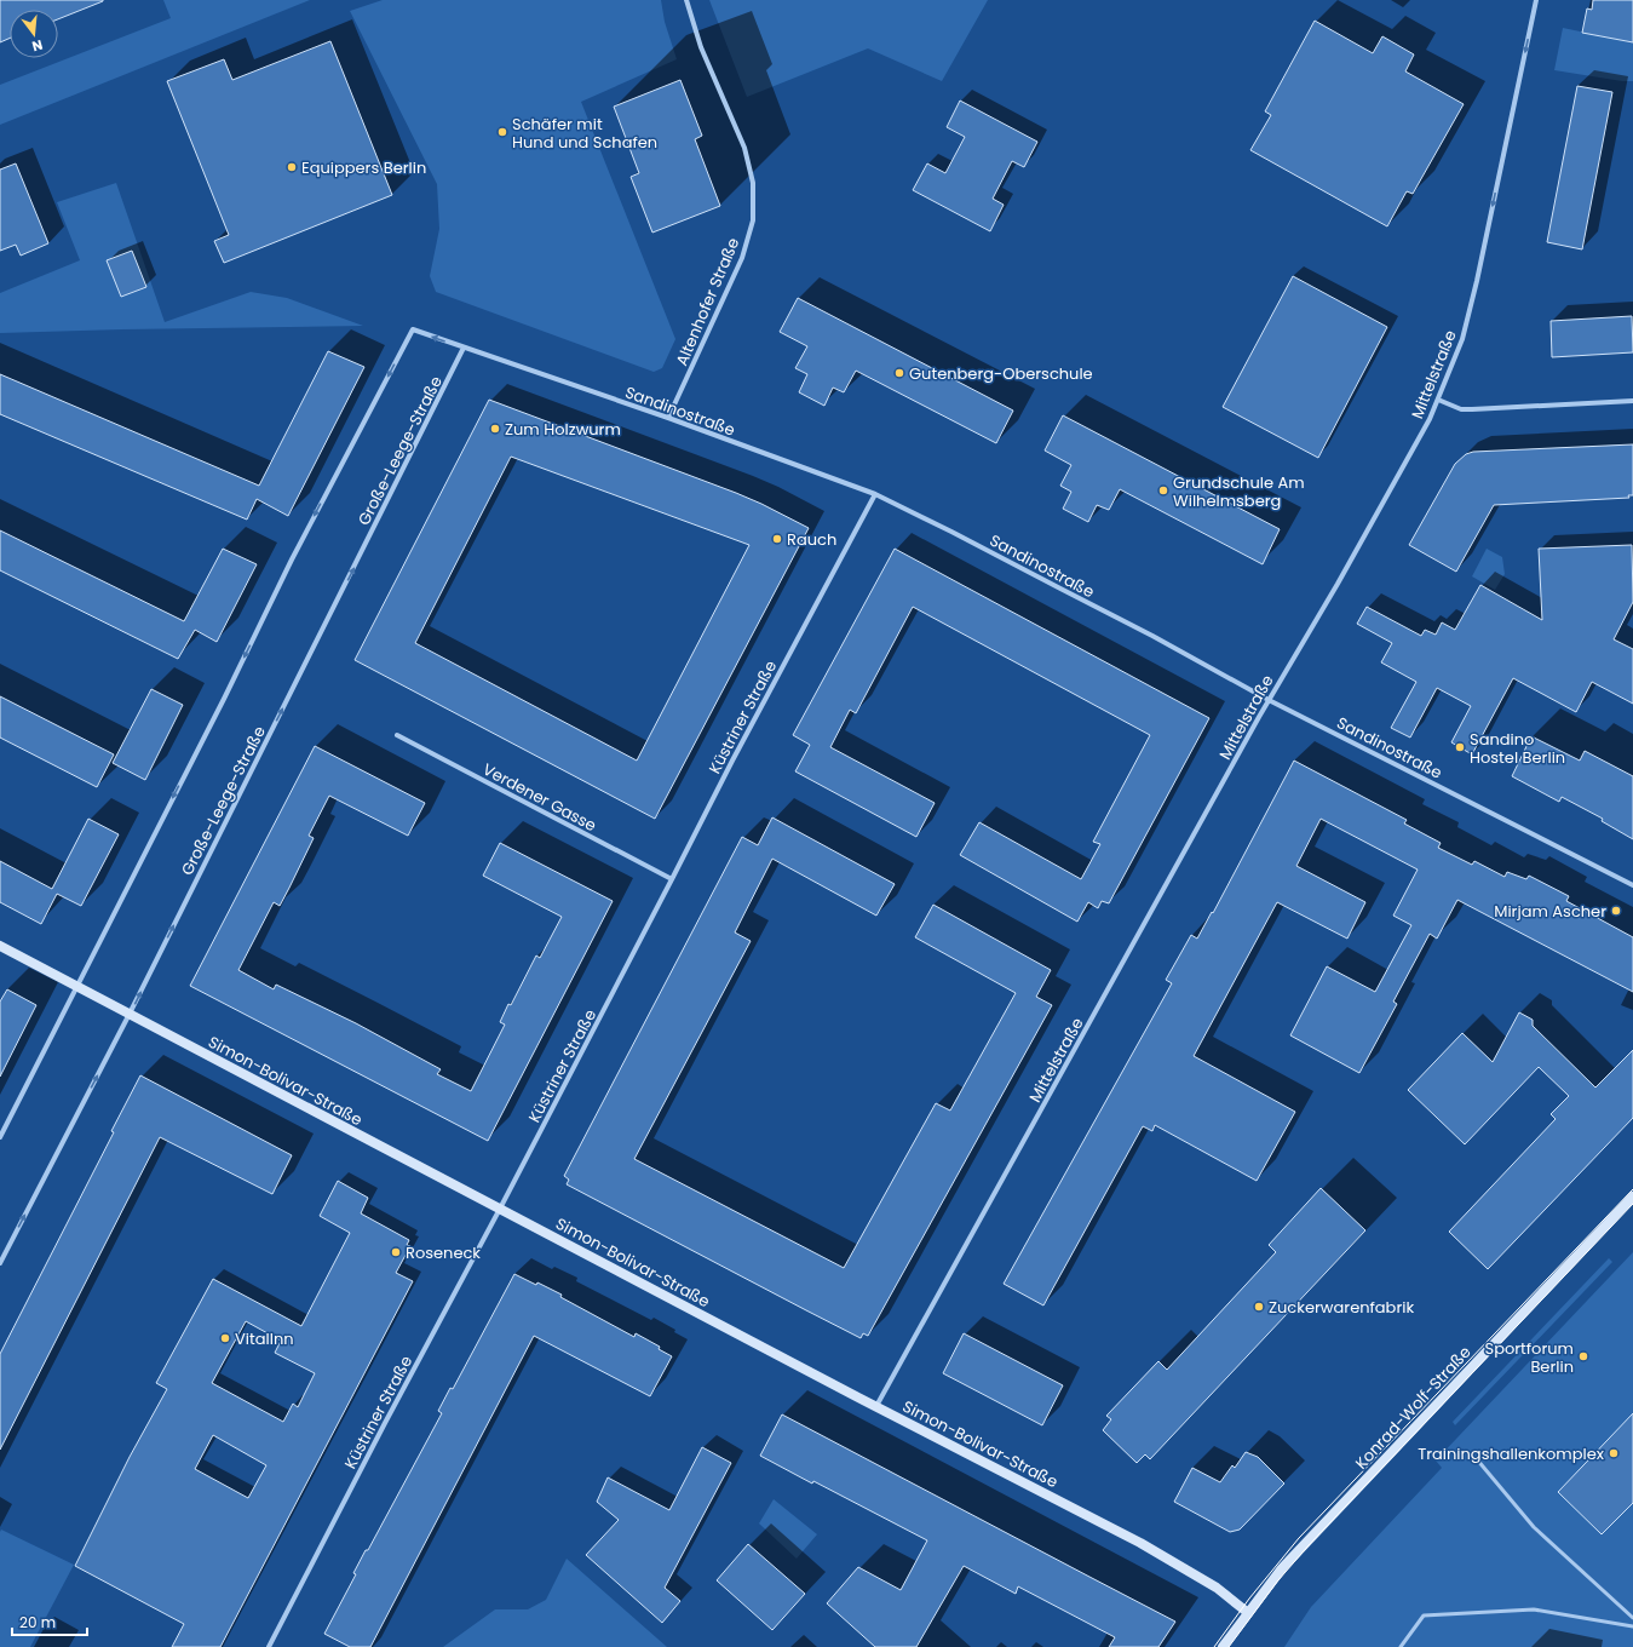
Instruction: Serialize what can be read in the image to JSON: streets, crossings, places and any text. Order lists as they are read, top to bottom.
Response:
{
  "streets": {
    "street": [
      "Altenhofer Straße",
      "Mittelstraße",
      "Sandinostraße",
      "Große-Leege-Straße",
      "Küstriner Straße",
      "Verdener Gasse",
      "Simon-Bolivar-Straße",
      "Konrad-Wolf-Straße"
    ]
  },
  "crossings": [
    ["Altenhofer Straße", "Sandinostraße"],
    ["Mittelstraße", "Sandinostraße"],
    ["Mittelstraße", "Simon-Bolivar-Straße"],
    ["Sandinostraße", "Große-Leege-Straße"],
    ["Sandinostraße", "Küstriner Straße"],
    ["Sandinostraße", "Simon-Bolivar-Straße"],
    ["Große-Leege-Straße", "Simon-Bolivar-Straße"],
    ["Küstriner Straße", "Verdener Gasse"],
    ["Küstriner Straße", "Simon-Bolivar-Straße"],
    ["Simon-Bolivar-Straße", "Konrad-Wolf-Straße"]
  ],
  "one_way": ["Sandinostraße", "Große-Leege-Straße"],
  "places": [
    "Schäfer mit Hund und Schafen",
    "Equippers Berlin",
    "Gutenberg-Oberschule",
    "Zum Holzwurm",
    "Grundschule Am Wilhelmsberg",
    "Rauch",
    "Sandino Hostel Berlin",
    "Mirjam Ascher",
    "Roseneck",
    "Zuckerwarenfabrik",
    "VitalInn",
    "Sportforum Berlin",
    "Trainingshallenkomplex"
  ],
  "scale_bar": "20 m",
  "north": "bottom"
}
